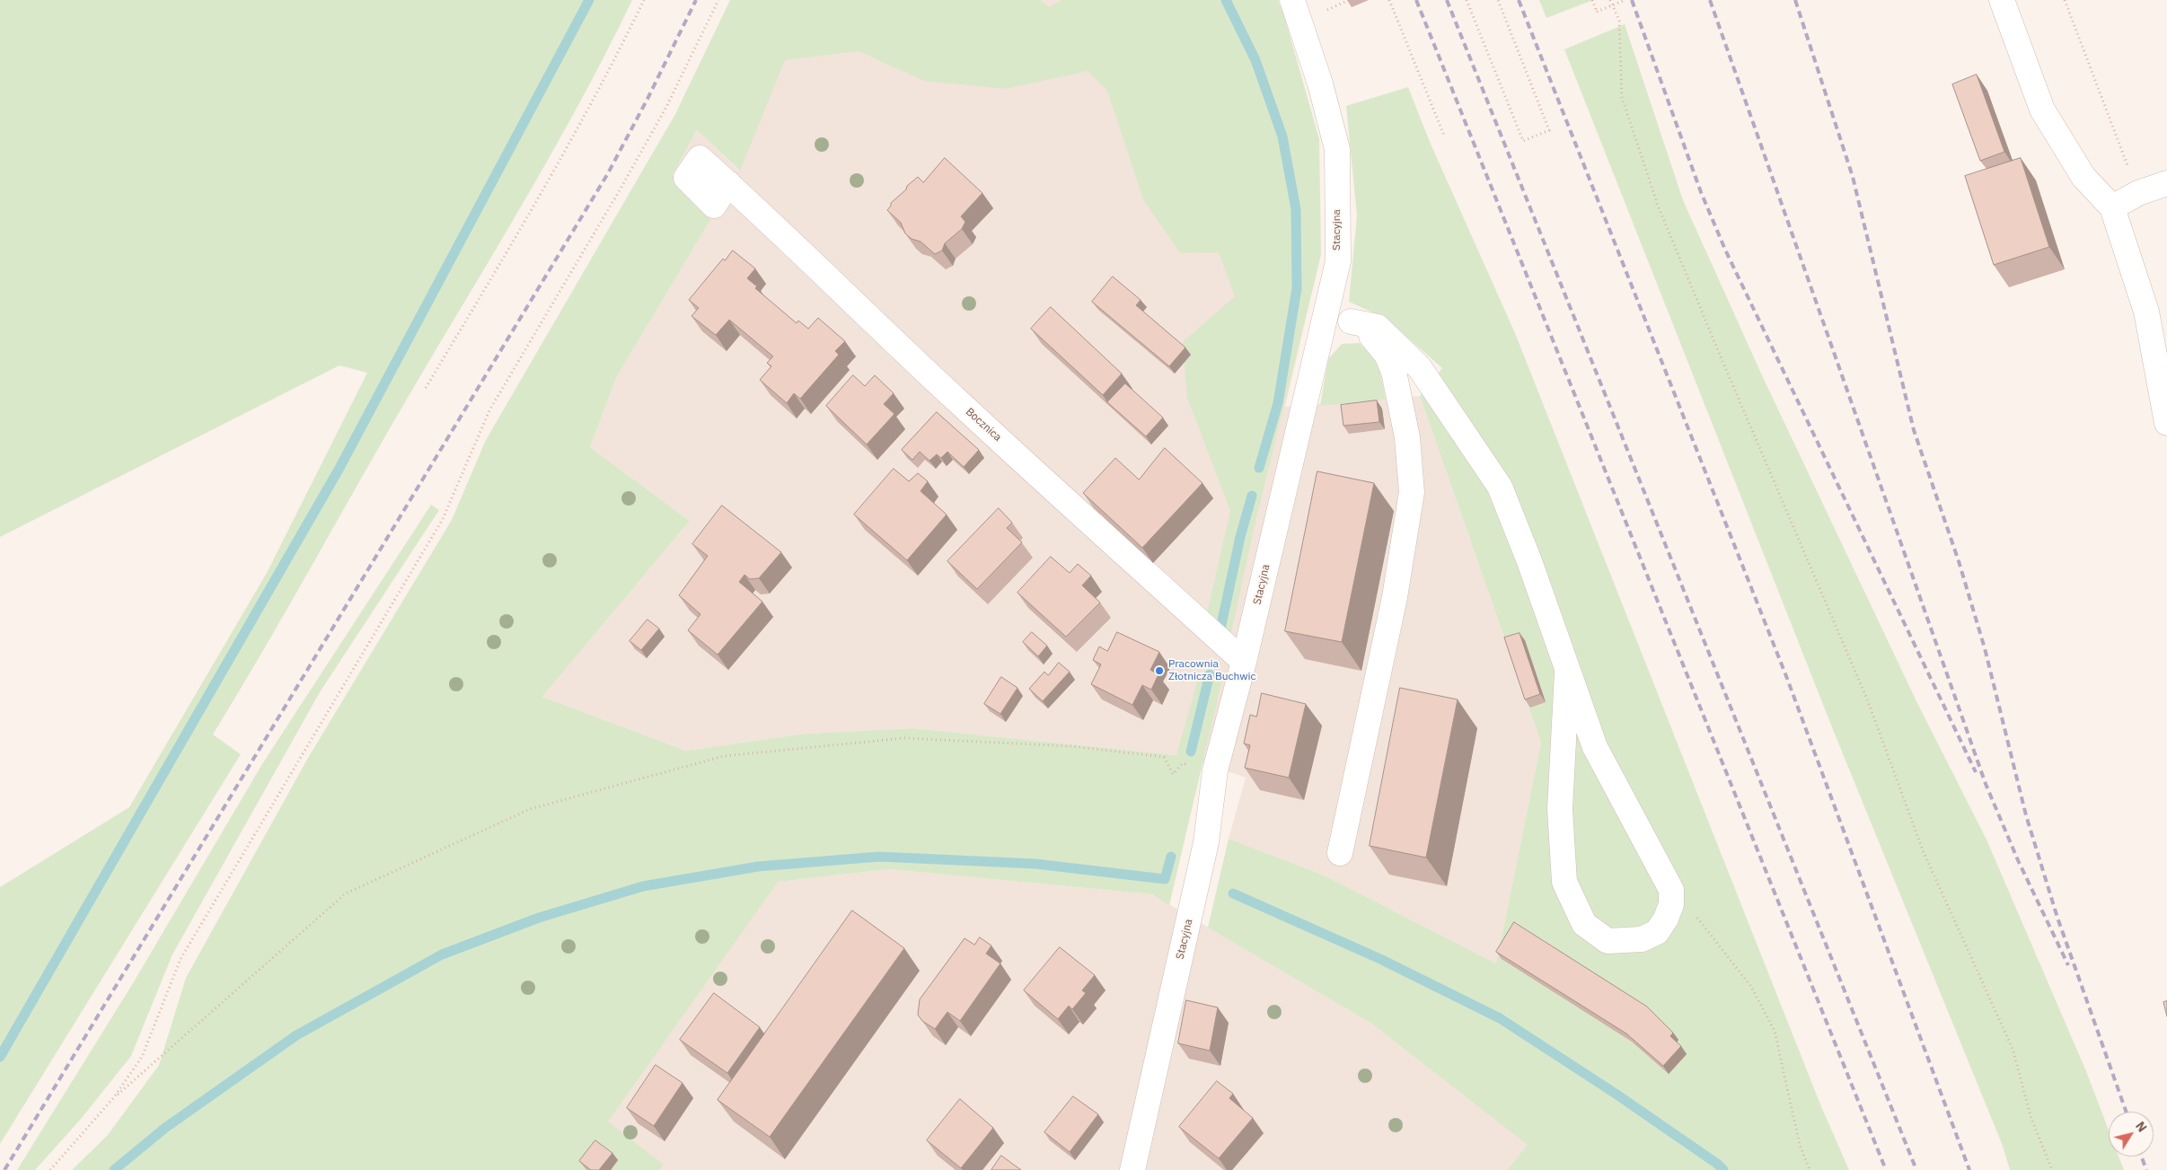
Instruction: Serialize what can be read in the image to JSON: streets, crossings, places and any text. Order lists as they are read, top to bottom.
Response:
{
  "streets": {
    "street": ["Stacyjna", "Bocznica"]
  },
  "crossings": [
    ["Stacyjna", "Bocznica"]
  ],
  "places": ["Pracownia Złotnicza Buchwic"],
  "north": "top right"
}
